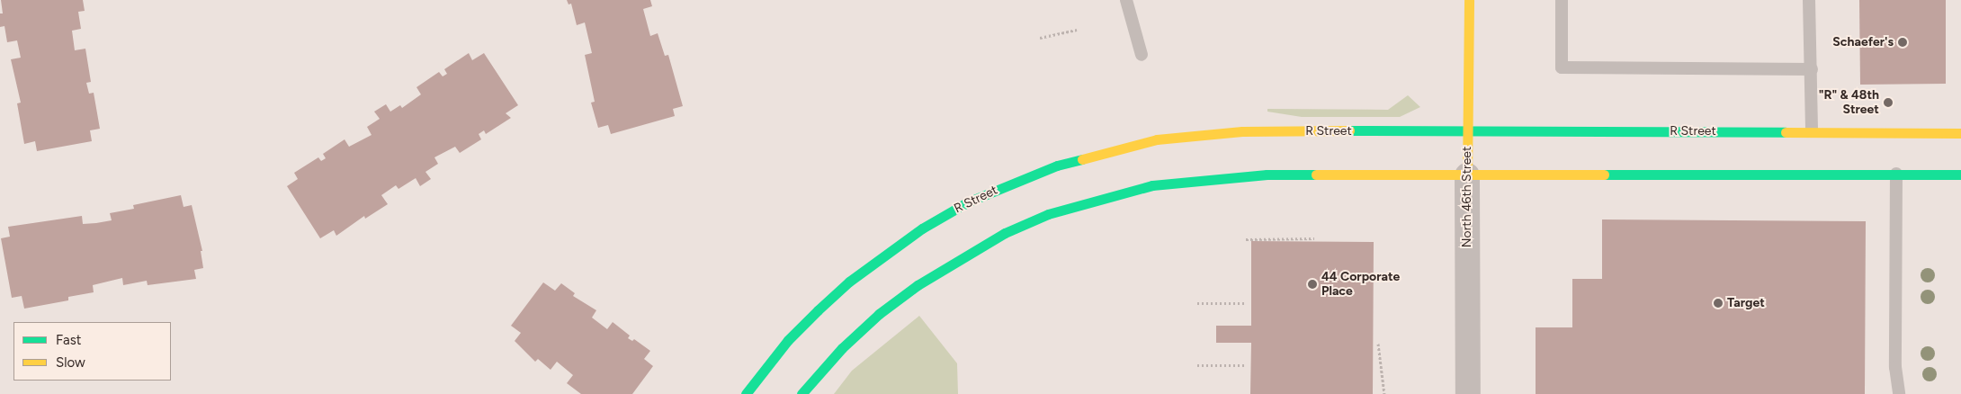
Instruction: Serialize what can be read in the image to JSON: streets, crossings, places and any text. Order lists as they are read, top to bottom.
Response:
{
  "streets": {
    "main road": ["R Street", "North 46th Street"]
  },
  "crossings": [
    ["R Street", "North 46th Street"]
  ],
  "places": [
    "Schaefer's",
    "\"R\" & 48th Street",
    "44 Corporate Place",
    "Target"
  ],
  "legend": ["Fast", "Slow"]
}
